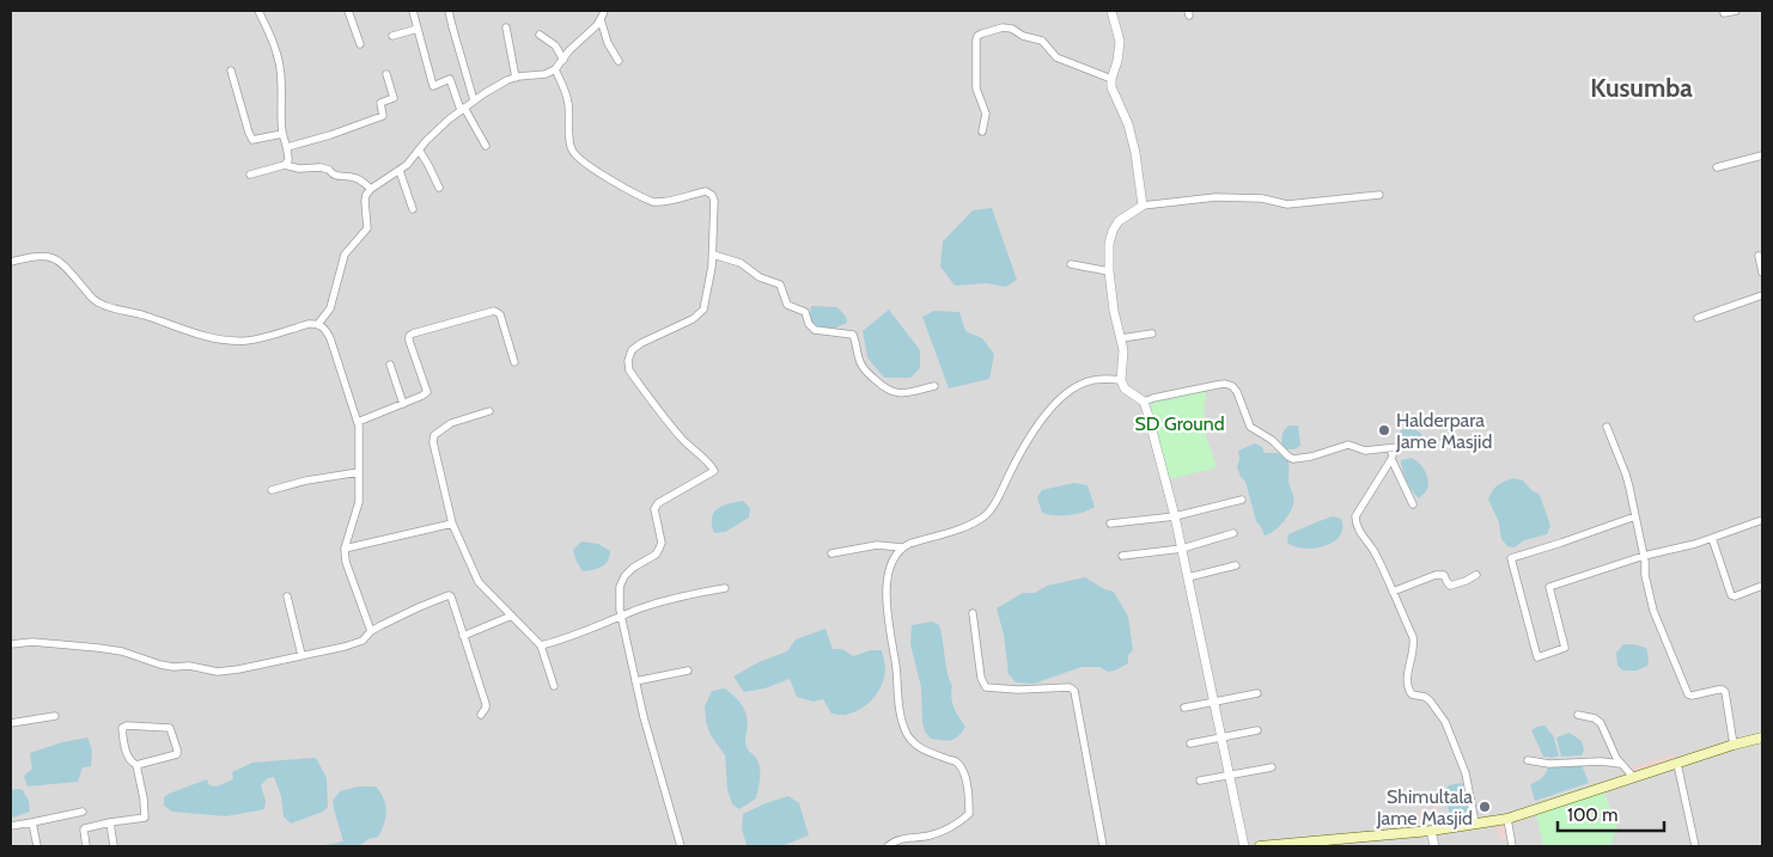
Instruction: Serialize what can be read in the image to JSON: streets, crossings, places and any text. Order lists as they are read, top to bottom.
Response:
{
  "districts": ["Kusumba"],
  "parks": ["SD Ground"],
  "places": ["Halderpara Jame Masjid", "Shimultala Jame Masjid"],
  "scale_bar": "100 m"
}
